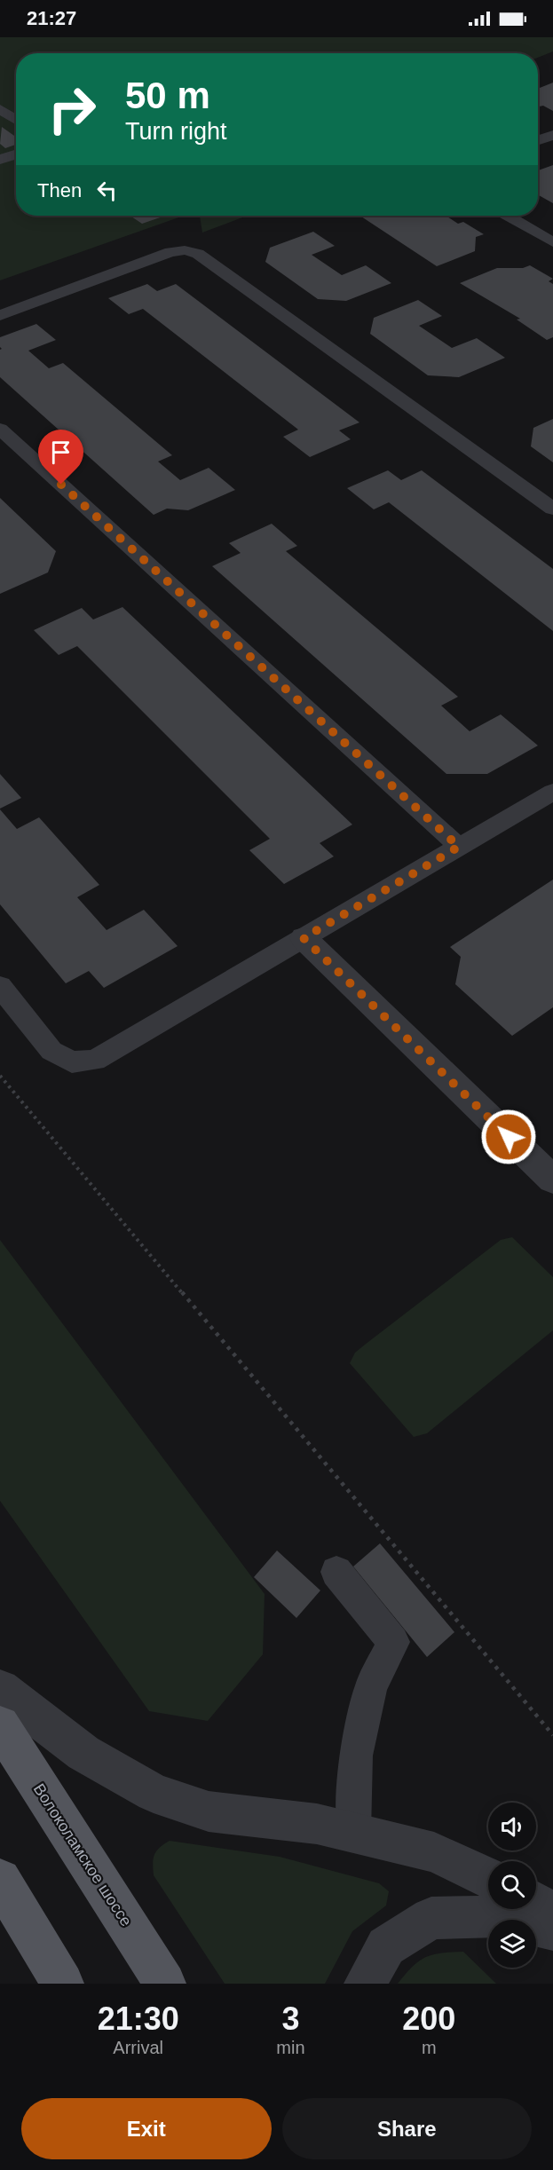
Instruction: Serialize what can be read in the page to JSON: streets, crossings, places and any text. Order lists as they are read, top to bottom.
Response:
{
  "streets": {
    "main road": ["Волоколамское шоссе"]
  },
  "page": {
    "status": "21:27",
    "turn": ["50 m", "Turn right"],
    "then": "Then",
    "eta": [
      "21:30",
      "Arrival",
      "3",
      "min",
      "200",
      "m"
    ],
    "buttons": ["Exit", "Share"]
  }
}
